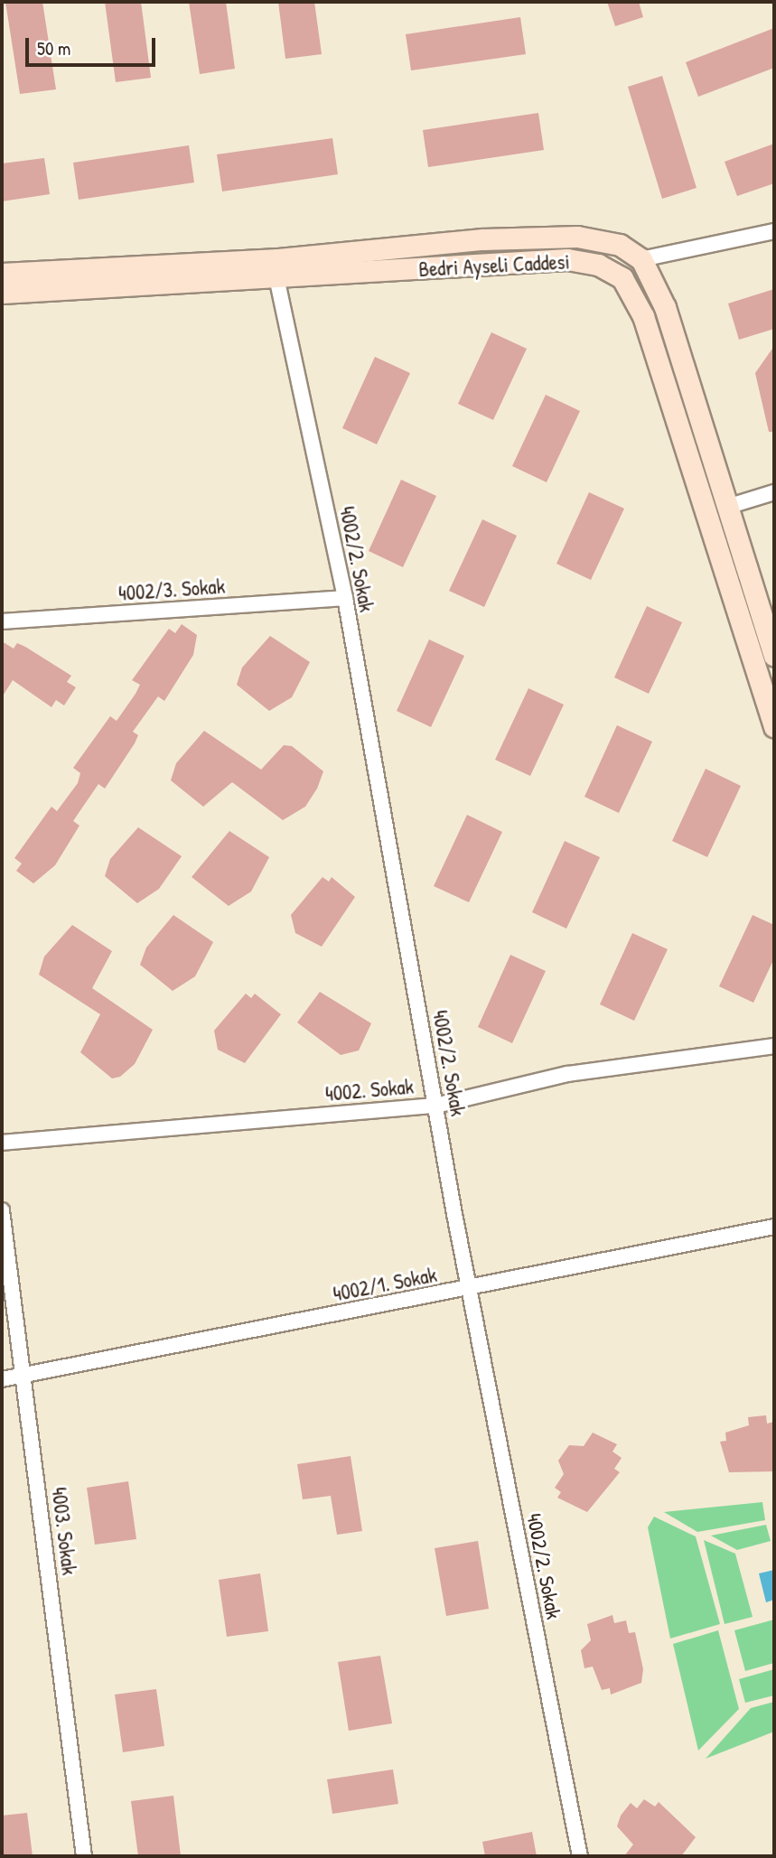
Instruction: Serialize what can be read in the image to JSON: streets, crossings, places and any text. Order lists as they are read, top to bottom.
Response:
{
  "streets": {
    "main road": ["Bedri Ayseli Caddesi"],
    "street": [
      "4002/2. Sokak",
      "4002/3. Sokak",
      "4002. Sokak",
      "4002/1. Sokak",
      "4003. Sokak"
    ]
  },
  "crossings": [
    ["Bedri Ayseli Caddesi", "4002/2. Sokak"],
    ["4002/2. Sokak", "4002/3. Sokak"],
    ["4002/2. Sokak", "4002. Sokak"],
    ["4002/2. Sokak", "4002/1. Sokak"],
    ["4002/1. Sokak", "4003. Sokak"]
  ],
  "scale_bar": "50 m"
}
